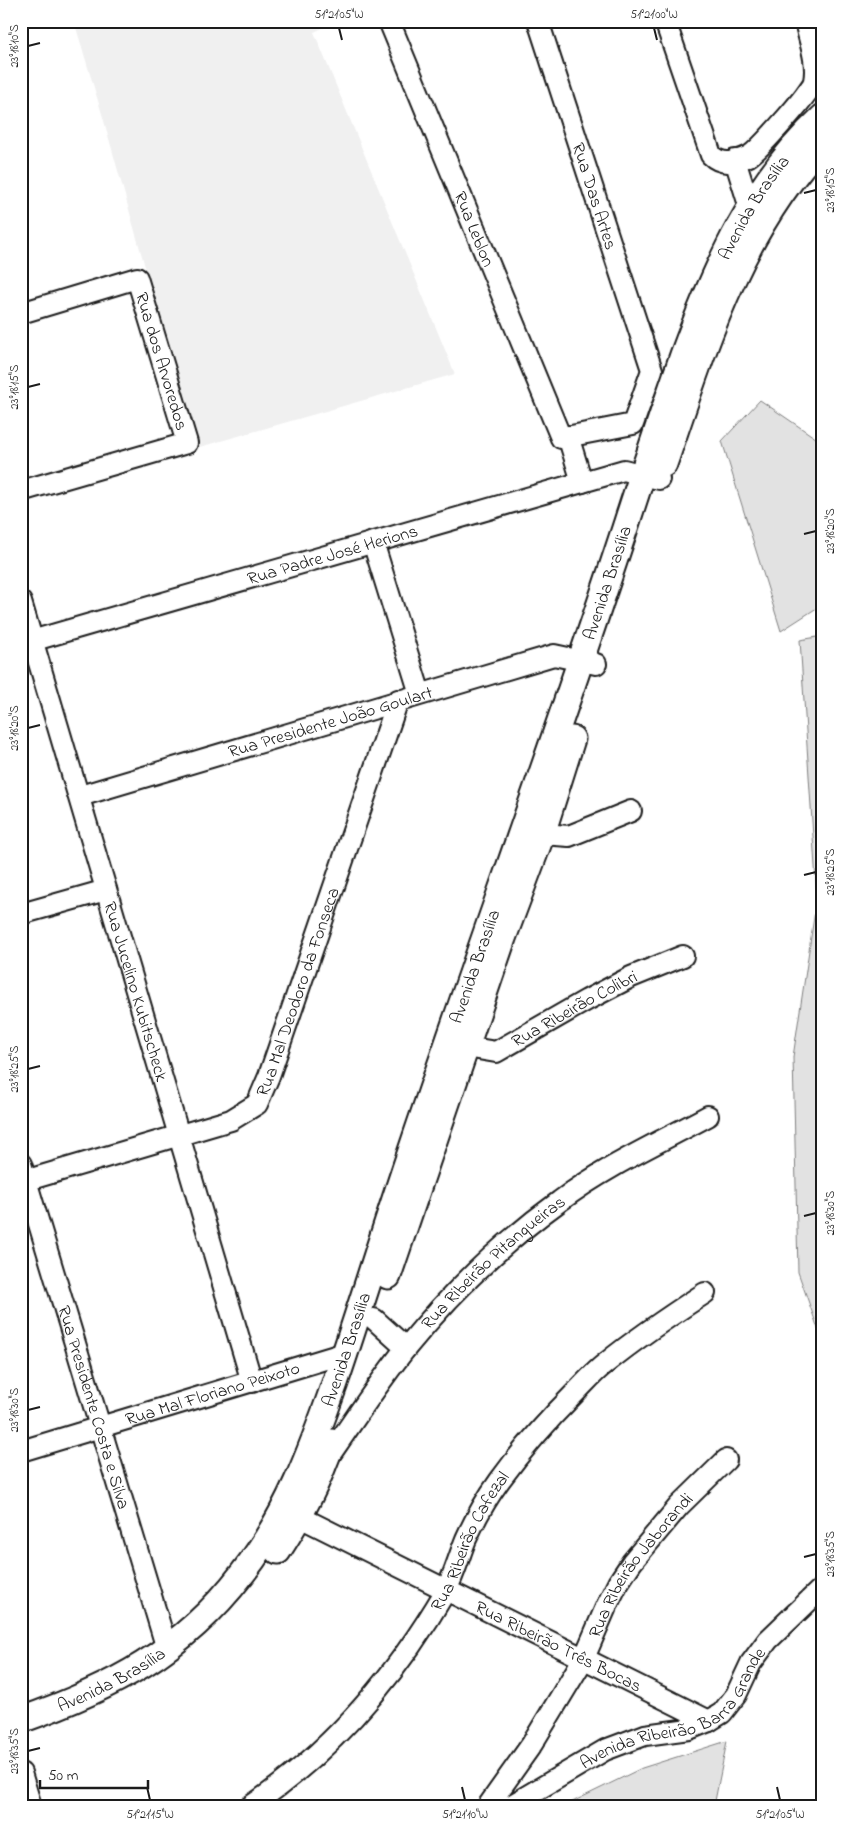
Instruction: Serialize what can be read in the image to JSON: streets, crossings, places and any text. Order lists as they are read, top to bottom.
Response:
{
  "streets": {
    "main road": ["Avenida Brasília"],
    "street": [
      "Rua Das Artes",
      "Rua Leblon",
      "Rua dos Arvoredos",
      "Rua Padre José Herions",
      "Rua Presidente João Goulart",
      "Rua Mal Deodoro da Fonseca",
      "Rua Jucelino Kubitscheck",
      "Rua Ribeirão Colibri",
      "Rua Ribeirão Pitangueiras",
      "Rua Mal Floriano Peixoto",
      "Rua Presidente Costa e Silva",
      "Rua Ribeirão Cafezal",
      "Rua Ribeirão Jaborandi",
      "Rua Ribeirão Três Bocas",
      "Avenida Ribeirão Barra Grande"
    ]
  },
  "crossings": [
    ["Rua Das Artes", "Rua Leblon"],
    ["Avenida Brasília", "Rua Padre José Herions"],
    ["Avenida Brasília", "Rua Presidente João Goulart"],
    ["Avenida Brasília", "Rua Ribeirão Colibri"],
    ["Avenida Brasília", "Rua Ribeirão Pitangueiras"],
    ["Avenida Brasília", "Rua Mal Floriano Peixoto"],
    ["Avenida Brasília", "Rua Presidente Costa e Silva"],
    ["Avenida Brasília", "Rua Ribeirão Três Bocas"],
    ["Rua Leblon", "Rua Padre José Herions"],
    ["Rua Padre José Herions", "Rua Jucelino Kubitscheck"],
    ["Rua Presidente João Goulart", "Rua Mal Deodoro da Fonseca"],
    ["Rua Presidente João Goulart", "Rua Jucelino Kubitscheck"],
    ["Rua Mal Deodoro da Fonseca", "Rua Jucelino Kubitscheck"],
    ["Rua Mal Deodoro da Fonseca", "Rua Presidente Costa e Silva"],
    ["Rua Jucelino Kubitscheck", "Rua Mal Floriano Peixoto"],
    ["Rua Mal Floriano Peixoto", "Rua Presidente Costa e Silva"],
    ["Rua Ribeirão Cafezal", "Rua Ribeirão Três Bocas"],
    ["Rua Ribeirão Jaborandi", "Rua Ribeirão Três Bocas"],
    ["Rua Ribeirão Três Bocas", "Avenida Ribeirão Barra Grande"]
  ],
  "scale_bar": "50 m",
  "coordinates": [
    "51°21'05\"W",
    "51°21'00\"W",
    "23°18'10\"S",
    "23°18'15\"S",
    "23°18'20\"S",
    "23°18'25\"S",
    "23°18'30\"S",
    "23°18'35\"S",
    "51°21'15\"W",
    "51°21'10\"W"
  ]
}
